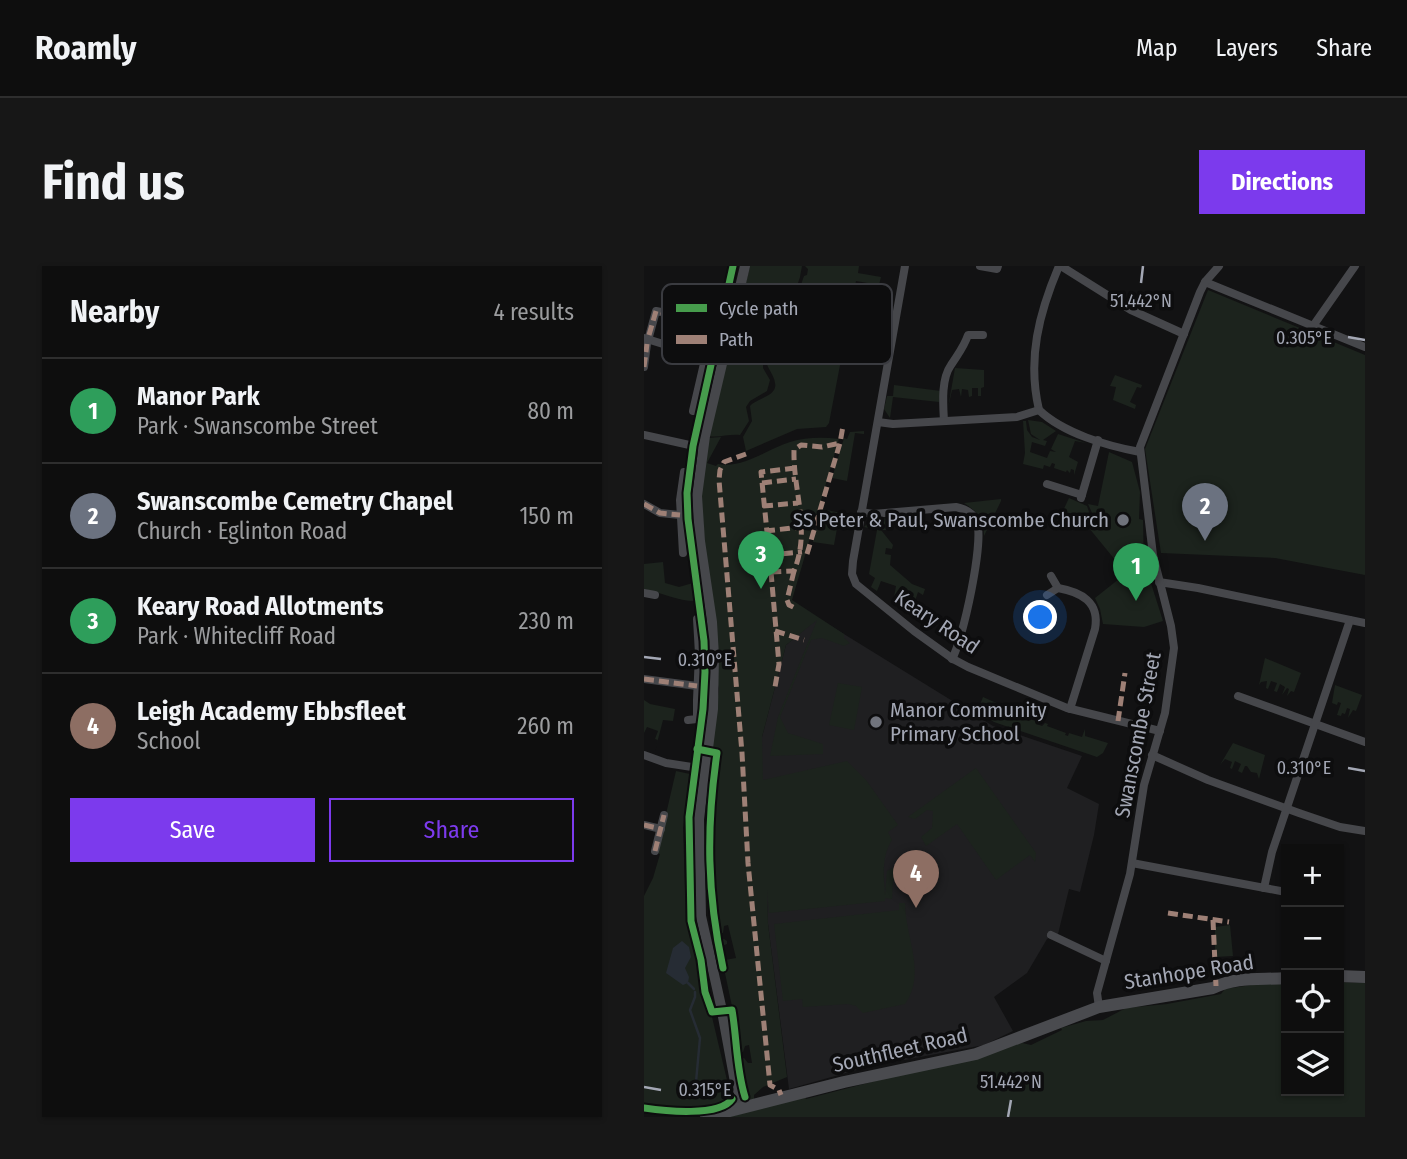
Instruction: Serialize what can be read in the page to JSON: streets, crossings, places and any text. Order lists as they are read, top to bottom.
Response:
{
  "streets": {
    "main road": ["Stanhope Road", "Southfleet Road"],
    "street": ["Keary Road", "Swanscombe Street"]
  },
  "crossings": [
    ["Keary Road", "Swanscombe Street"],
    ["Swanscombe Street", "Stanhope Road"],
    ["Swanscombe Street", "Southfleet Road"],
    ["Stanhope Road", "Southfleet Road"]
  ],
  "places": ["SS Peter & Paul, Swanscombe Church", "Manor Community Primary School"],
  "legend": ["Cycle path", "Path"],
  "page": {
    "header": "Roamly",
    "nav": ["Map", "Layers", "Share"],
    "buttons": [
      "Directions",
      ["Save", "Share"]
    ],
    "title": "Find us",
    "heading": ["Nearby", "4 results"],
    "list": [
      {
        "mark": "1",
        "name": "Manor Park",
        "note": "Park · Swanscombe Street",
        "value": "80 m"
      },
      {
        "mark": "2",
        "name": "Swanscombe Cemetry Chapel",
        "note": "Church · Eglinton Road",
        "value": "150 m"
      },
      {
        "mark": "3",
        "name": "Keary Road Allotments",
        "note": "Park · Whitecliff Road",
        "value": "230 m"
      },
      {
        "mark": "4",
        "name": "Leigh Academy Ebbsfleet",
        "note": "School",
        "value": "260 m"
      }
    ],
    "pins": [
      "2",
      "3",
      "1",
      "4"
    ],
    "map_buttons": ["+", "−"]
  },
  "coordinates": [
    "51.442°N",
    "0.305°E",
    "0.310°E",
    "0.315°E"
  ]
}
